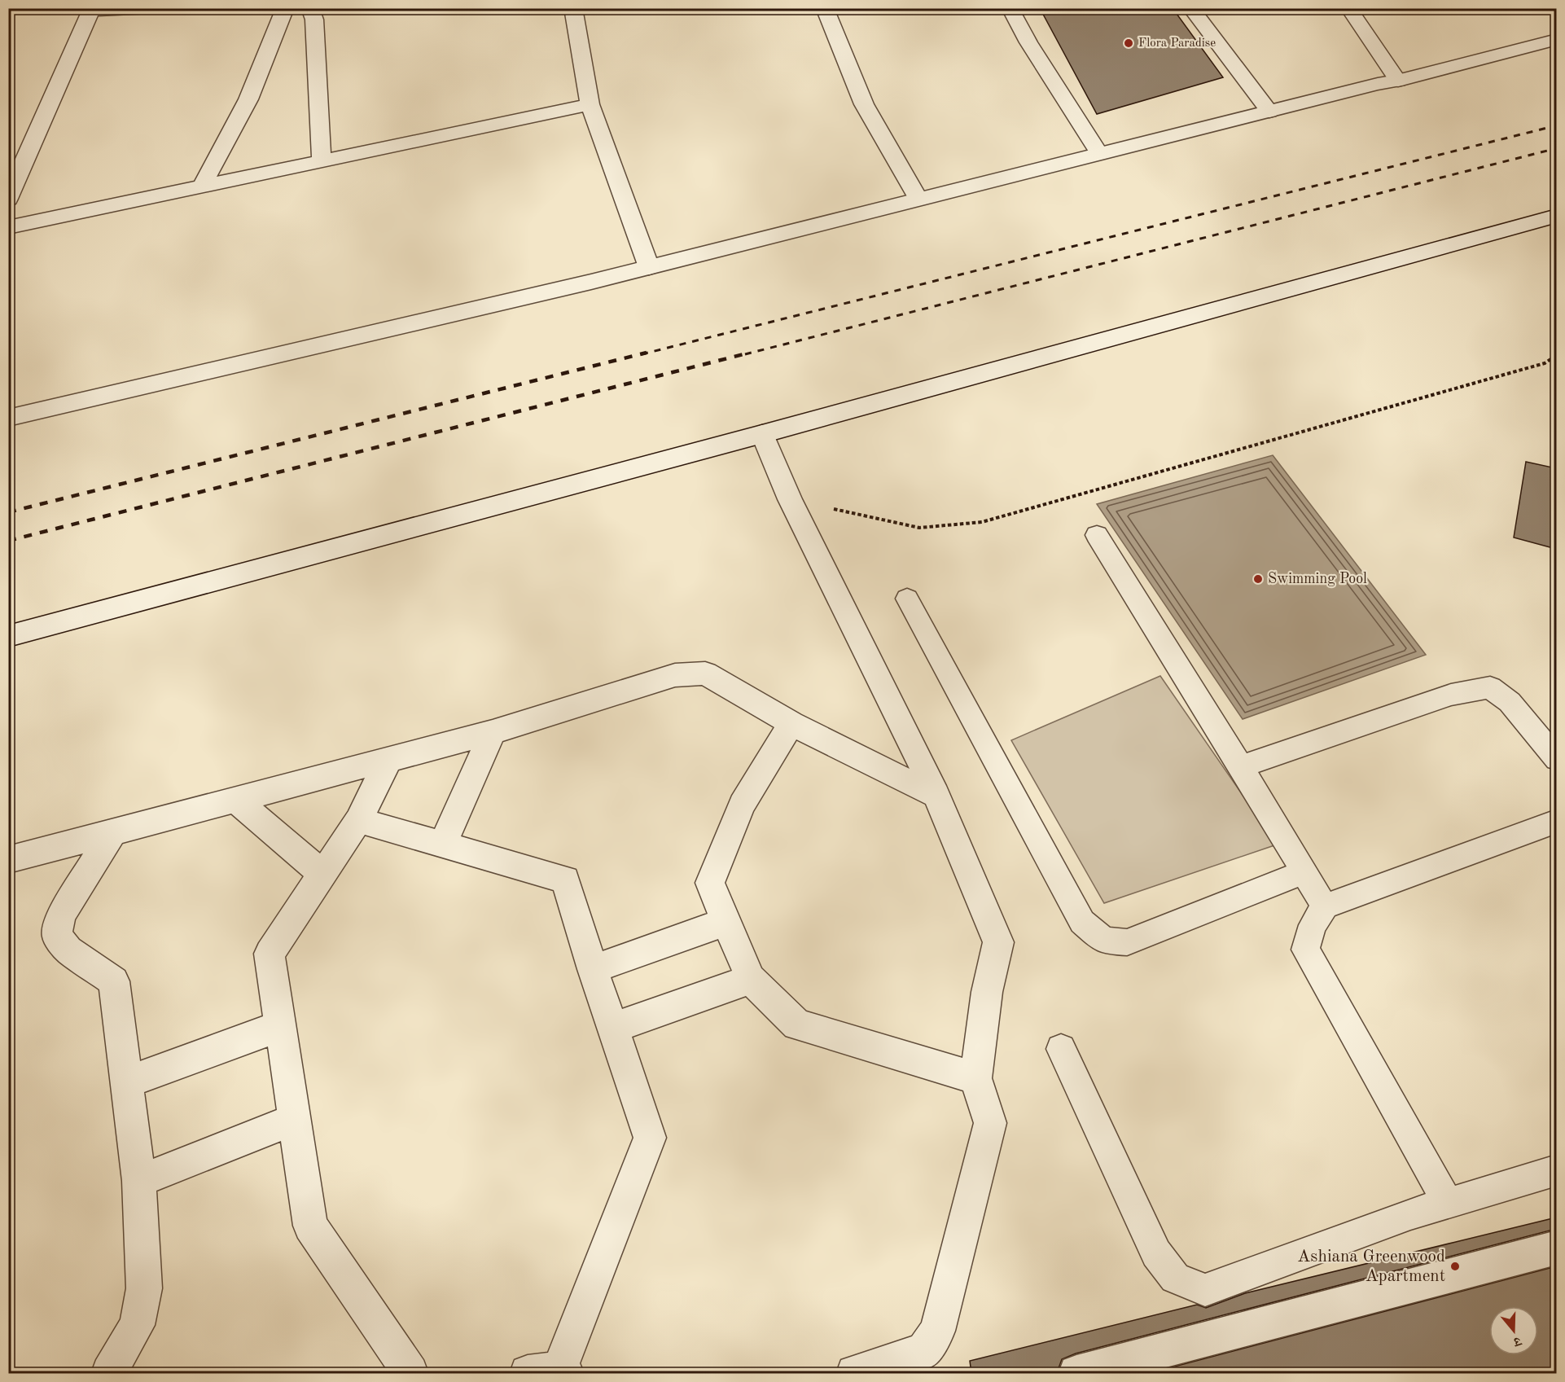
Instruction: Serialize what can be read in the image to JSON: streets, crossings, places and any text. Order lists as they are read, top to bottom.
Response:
{
  "places": ["Flora Paradise", "Swimming Pool", "Ashiana Greenwood Apartment"],
  "north": "bottom"
}
